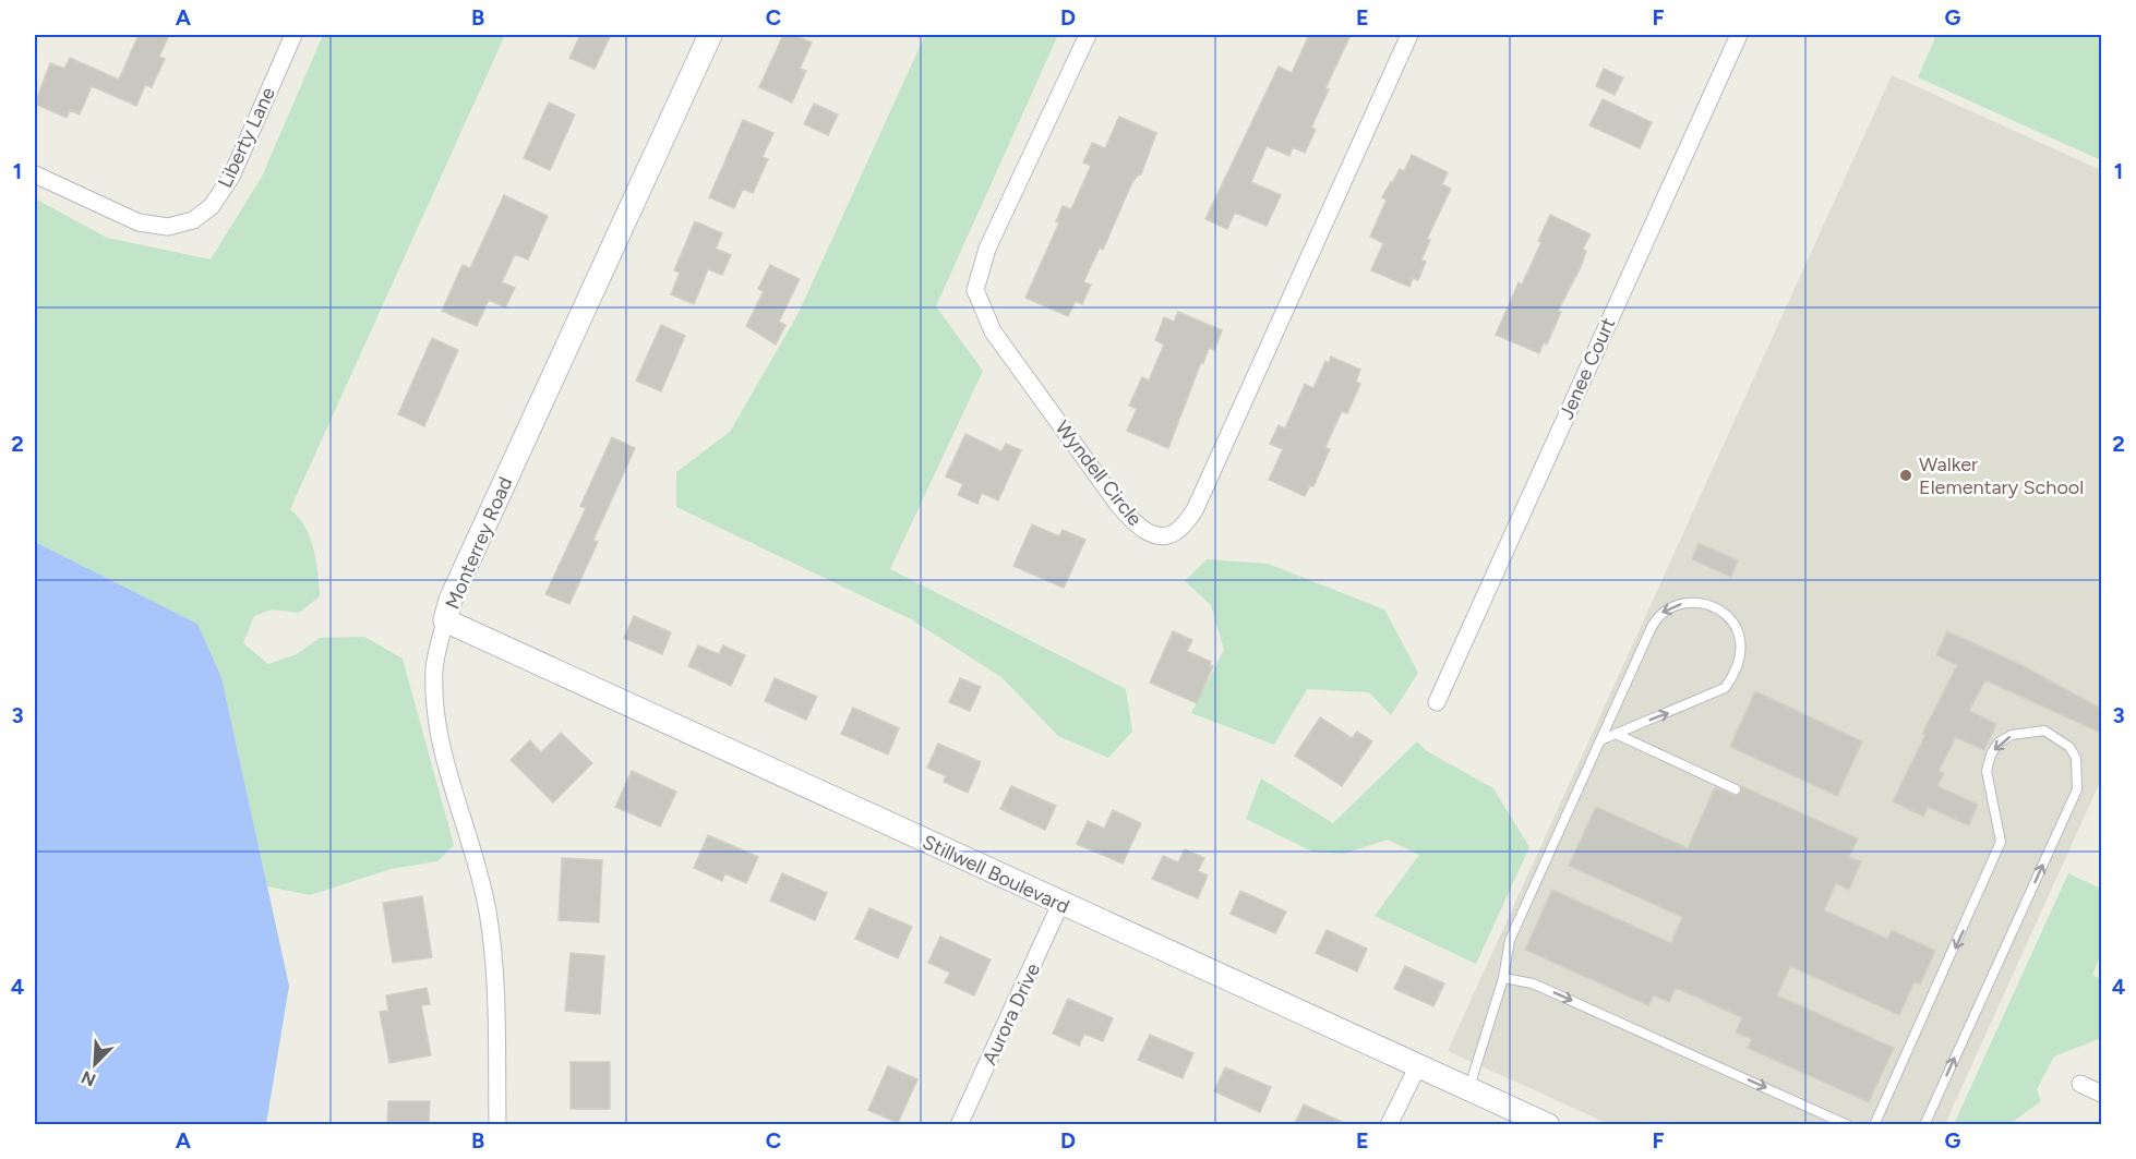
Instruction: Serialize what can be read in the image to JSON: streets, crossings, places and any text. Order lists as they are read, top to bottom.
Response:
{
  "streets": {
    "street": [
      "Liberty Lane",
      "Jenee Court",
      "Wyndell Circle",
      "Monterrey Road",
      "Stillwell Boulevard",
      "Aurora Drive"
    ]
  },
  "crossings": [
    ["Monterrey Road", "Stillwell Boulevard"],
    ["Stillwell Boulevard", "Aurora Drive"]
  ],
  "places": ["Walker Elementary School"],
  "north": "bottom left",
  "grid": {
    "columns": [
      "A",
      "B",
      "C",
      "D",
      "E",
      "F",
      "G"
    ],
    "rows": [
      "1",
      "2",
      "3",
      "4"
    ]
  }
}
